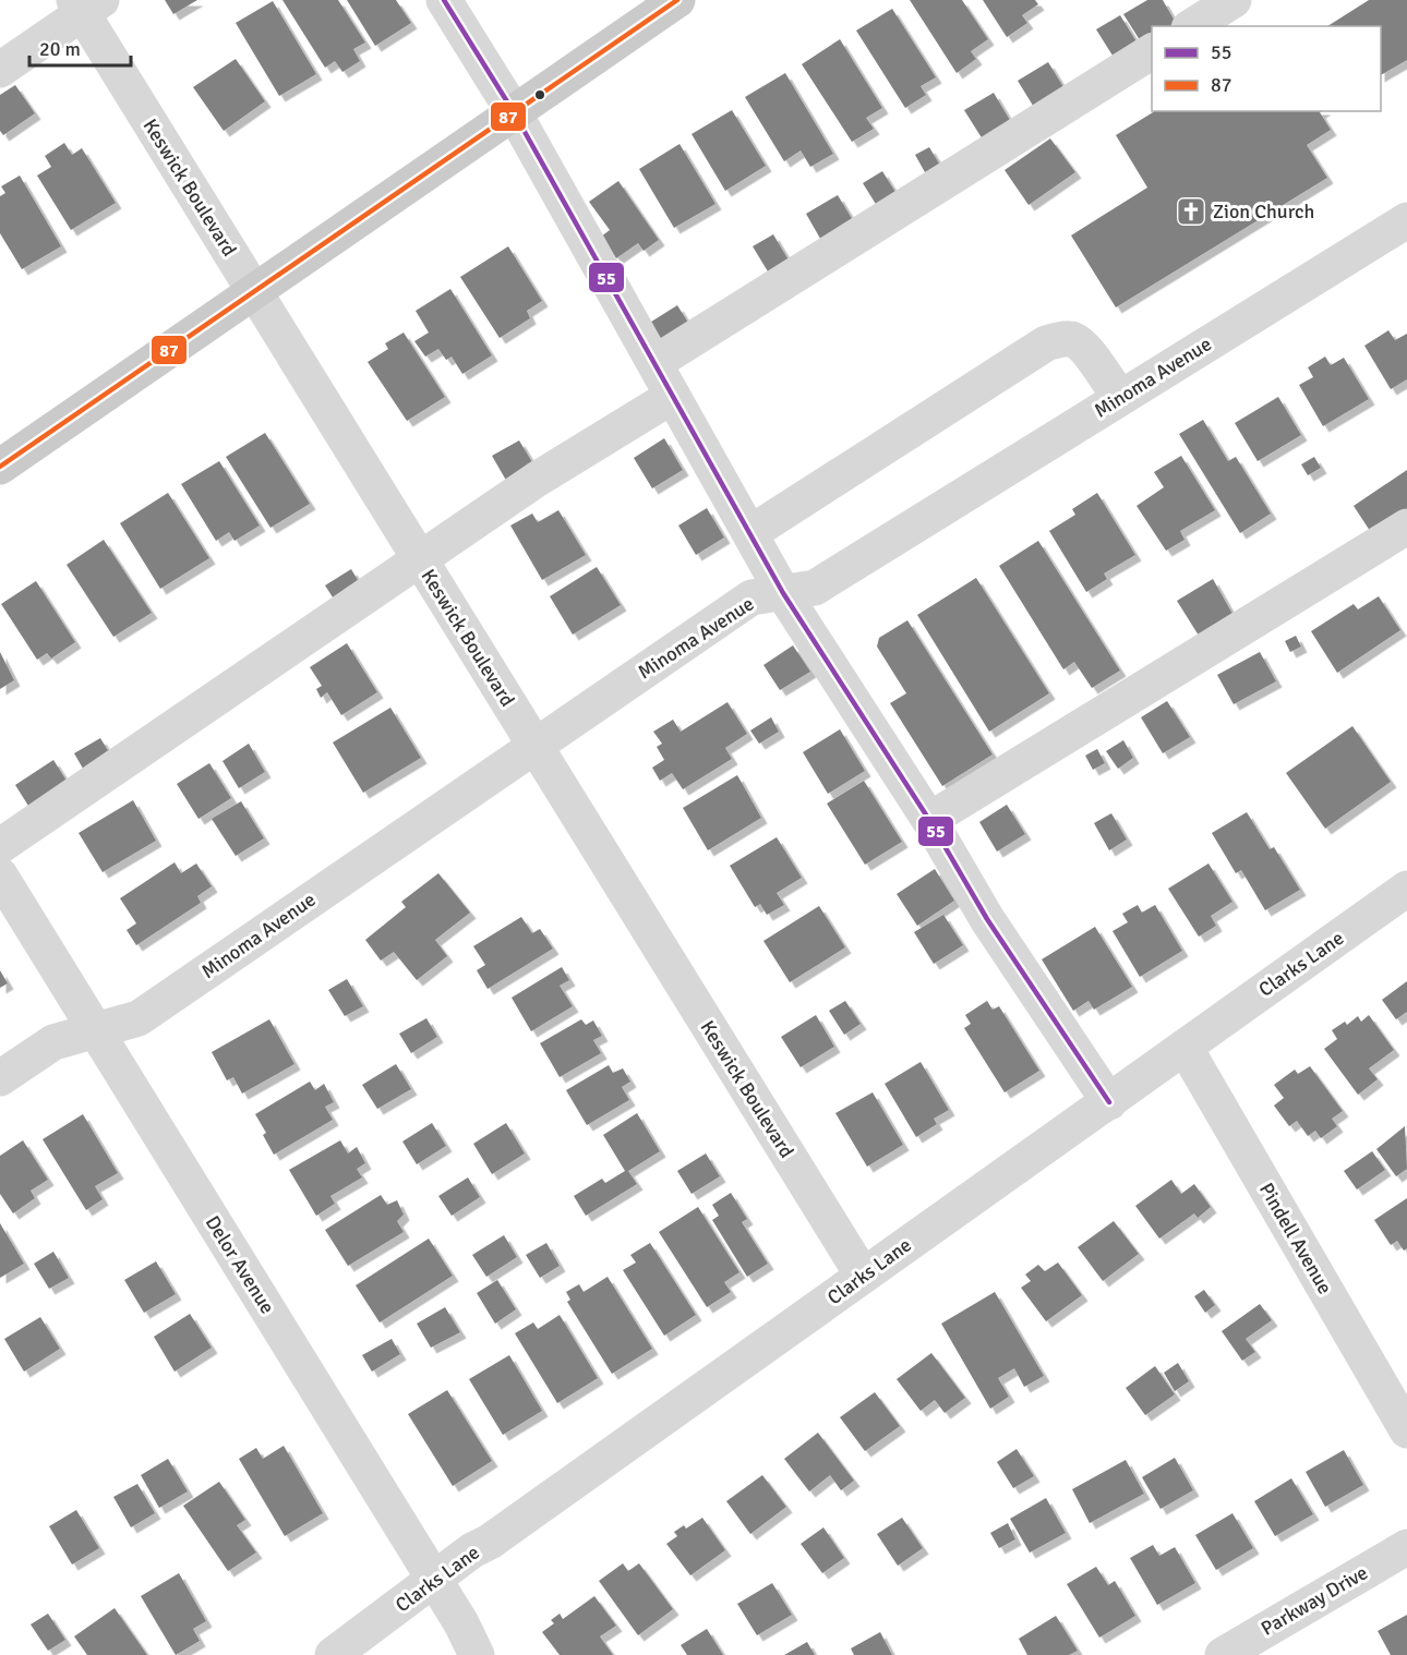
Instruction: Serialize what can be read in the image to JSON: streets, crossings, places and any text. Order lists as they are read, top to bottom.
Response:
{
  "streets": {
    "street": [
      "Keswick Boulevard",
      "Minoma Avenue",
      "Clarks Lane",
      "Pindell Avenue",
      "Delor Avenue",
      "Parkway Drive"
    ]
  },
  "crossings": [
    ["Keswick Boulevard", "Minoma Avenue"],
    ["Keswick Boulevard", "Clarks Lane"],
    ["Minoma Avenue", "Delor Avenue"],
    ["Clarks Lane", "Pindell Avenue"],
    ["Clarks Lane", "Delor Avenue"]
  ],
  "places": {
    "church": ["Zion Church"]
  },
  "lines": ["transit line 55", "transit line 87"],
  "legend": ["55", "87"],
  "scale_bar": "20 m"
}
